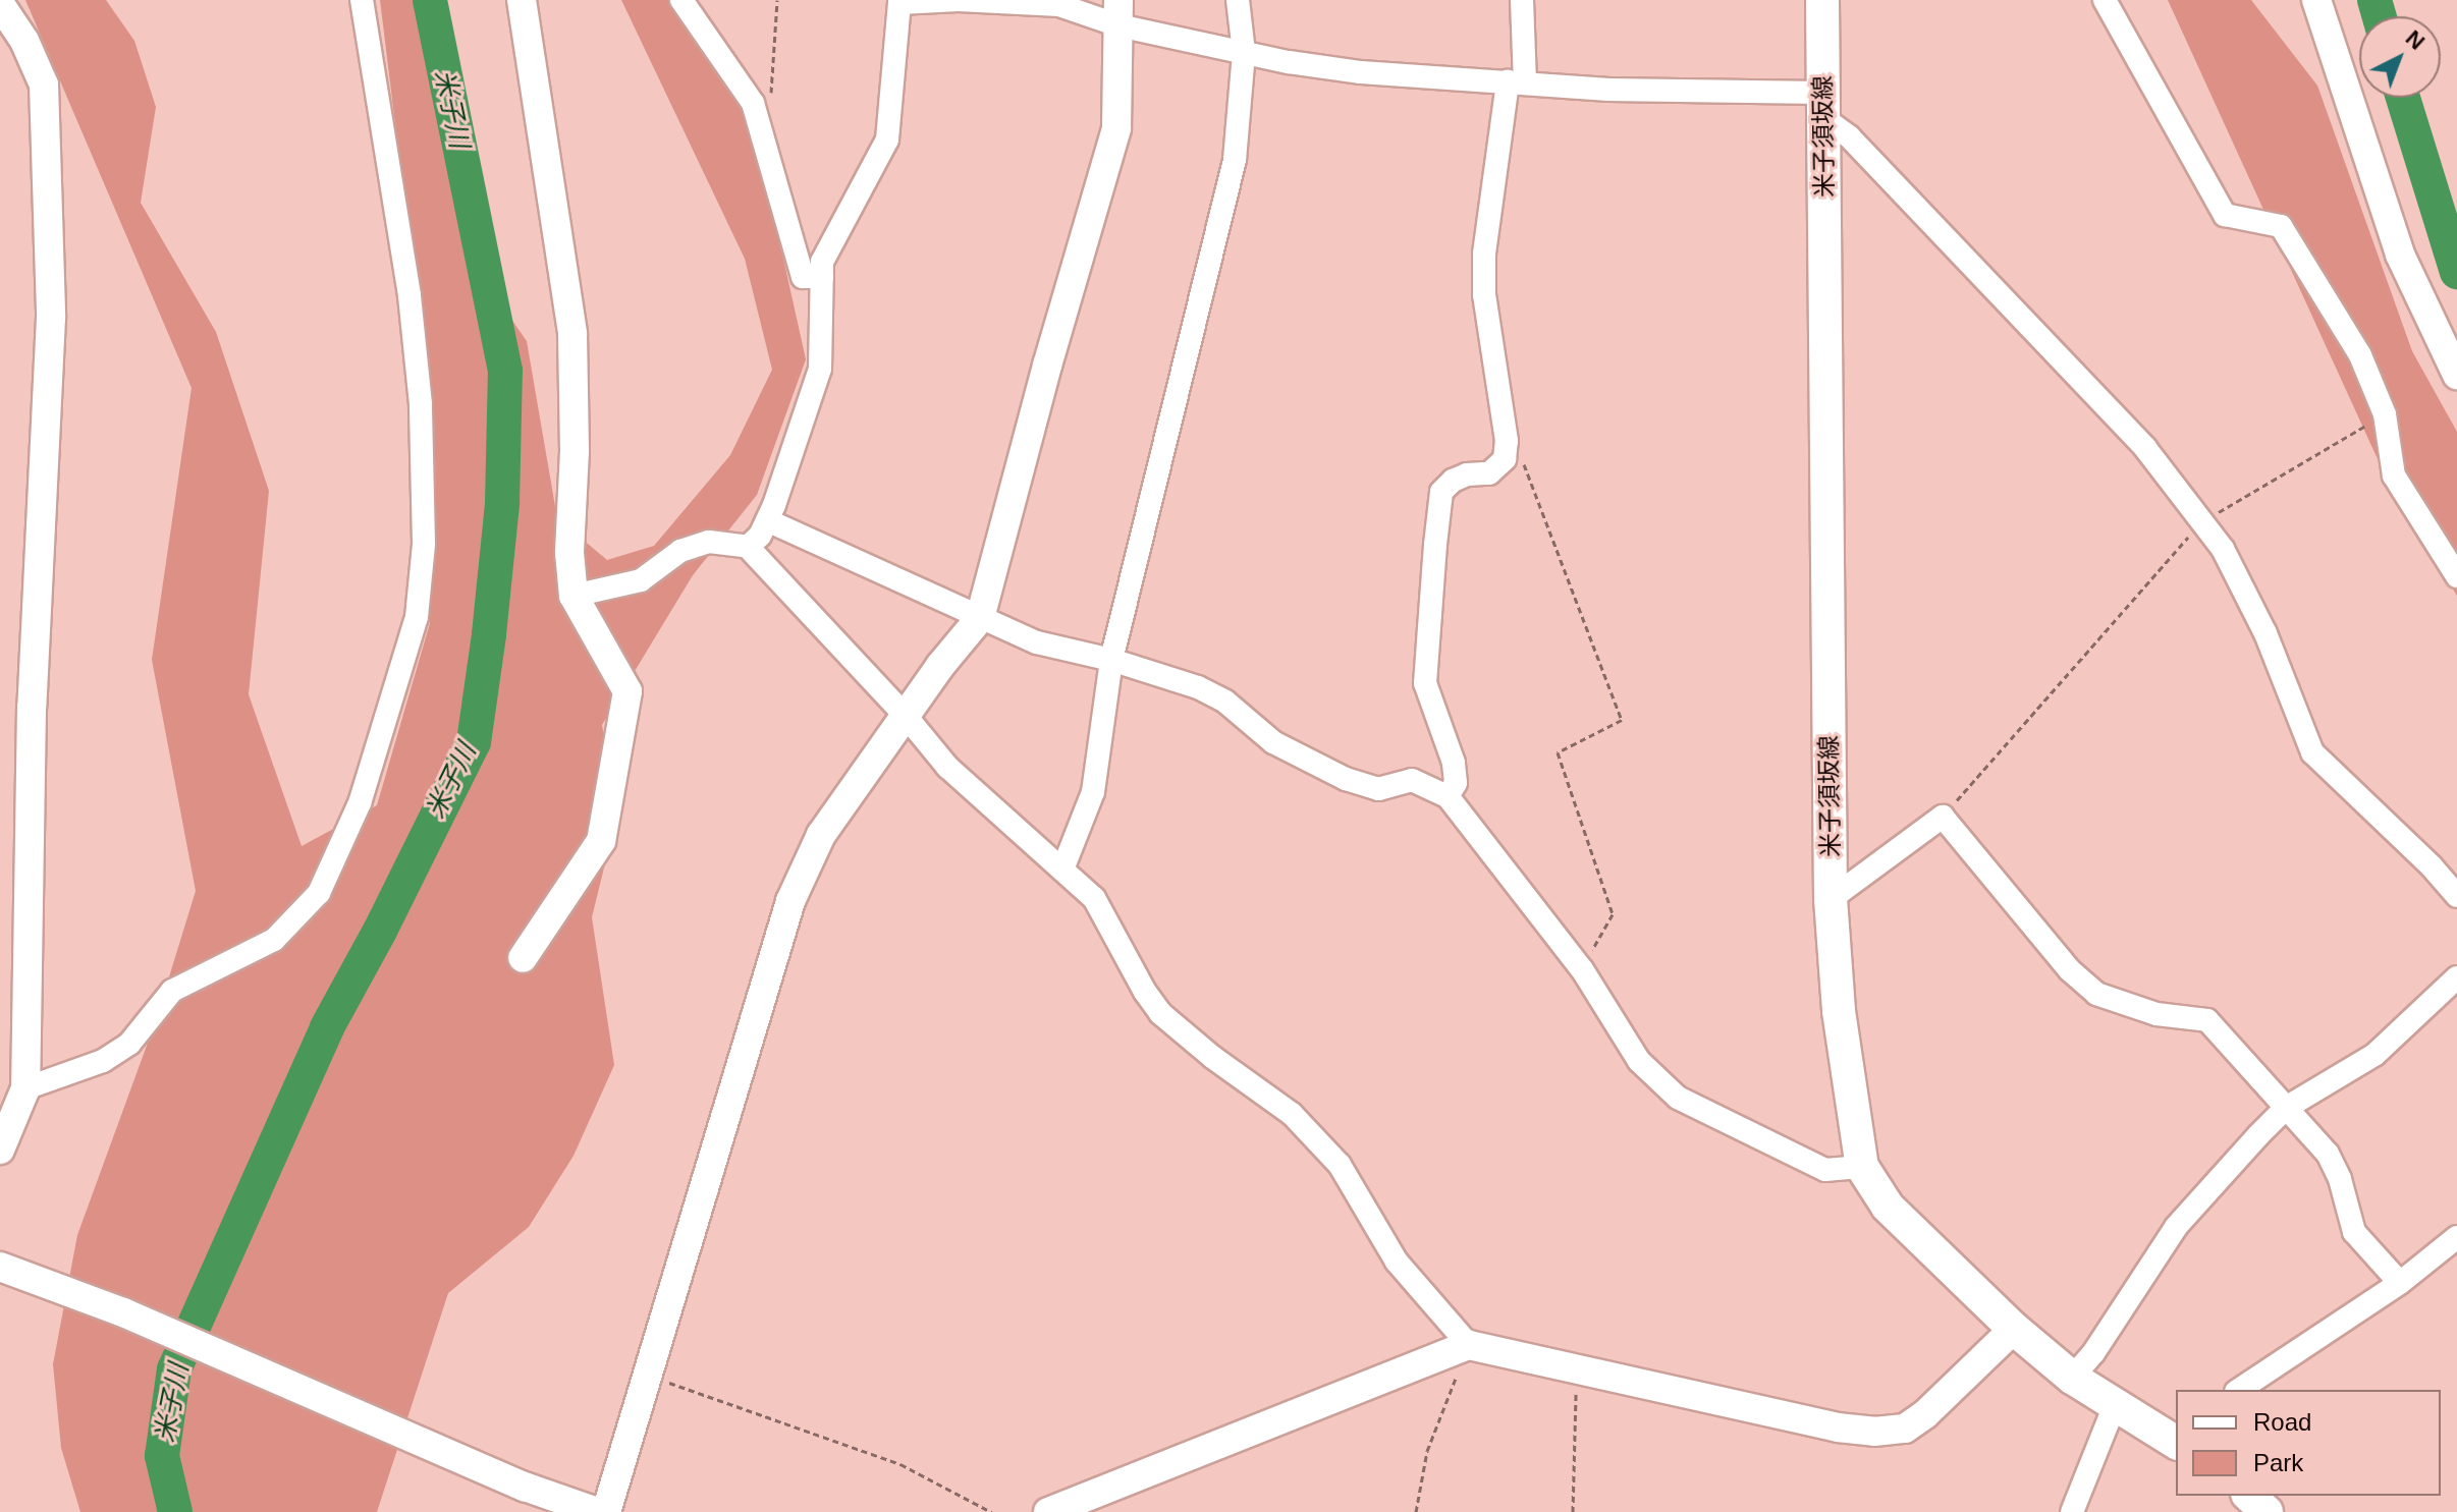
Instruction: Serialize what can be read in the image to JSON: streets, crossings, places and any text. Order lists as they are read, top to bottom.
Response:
{
  "streets": {
    "main road": ["米子須坂線"]
  },
  "water": ["米子川"],
  "legend": ["Road", "Park"],
  "north": "top right"
}
